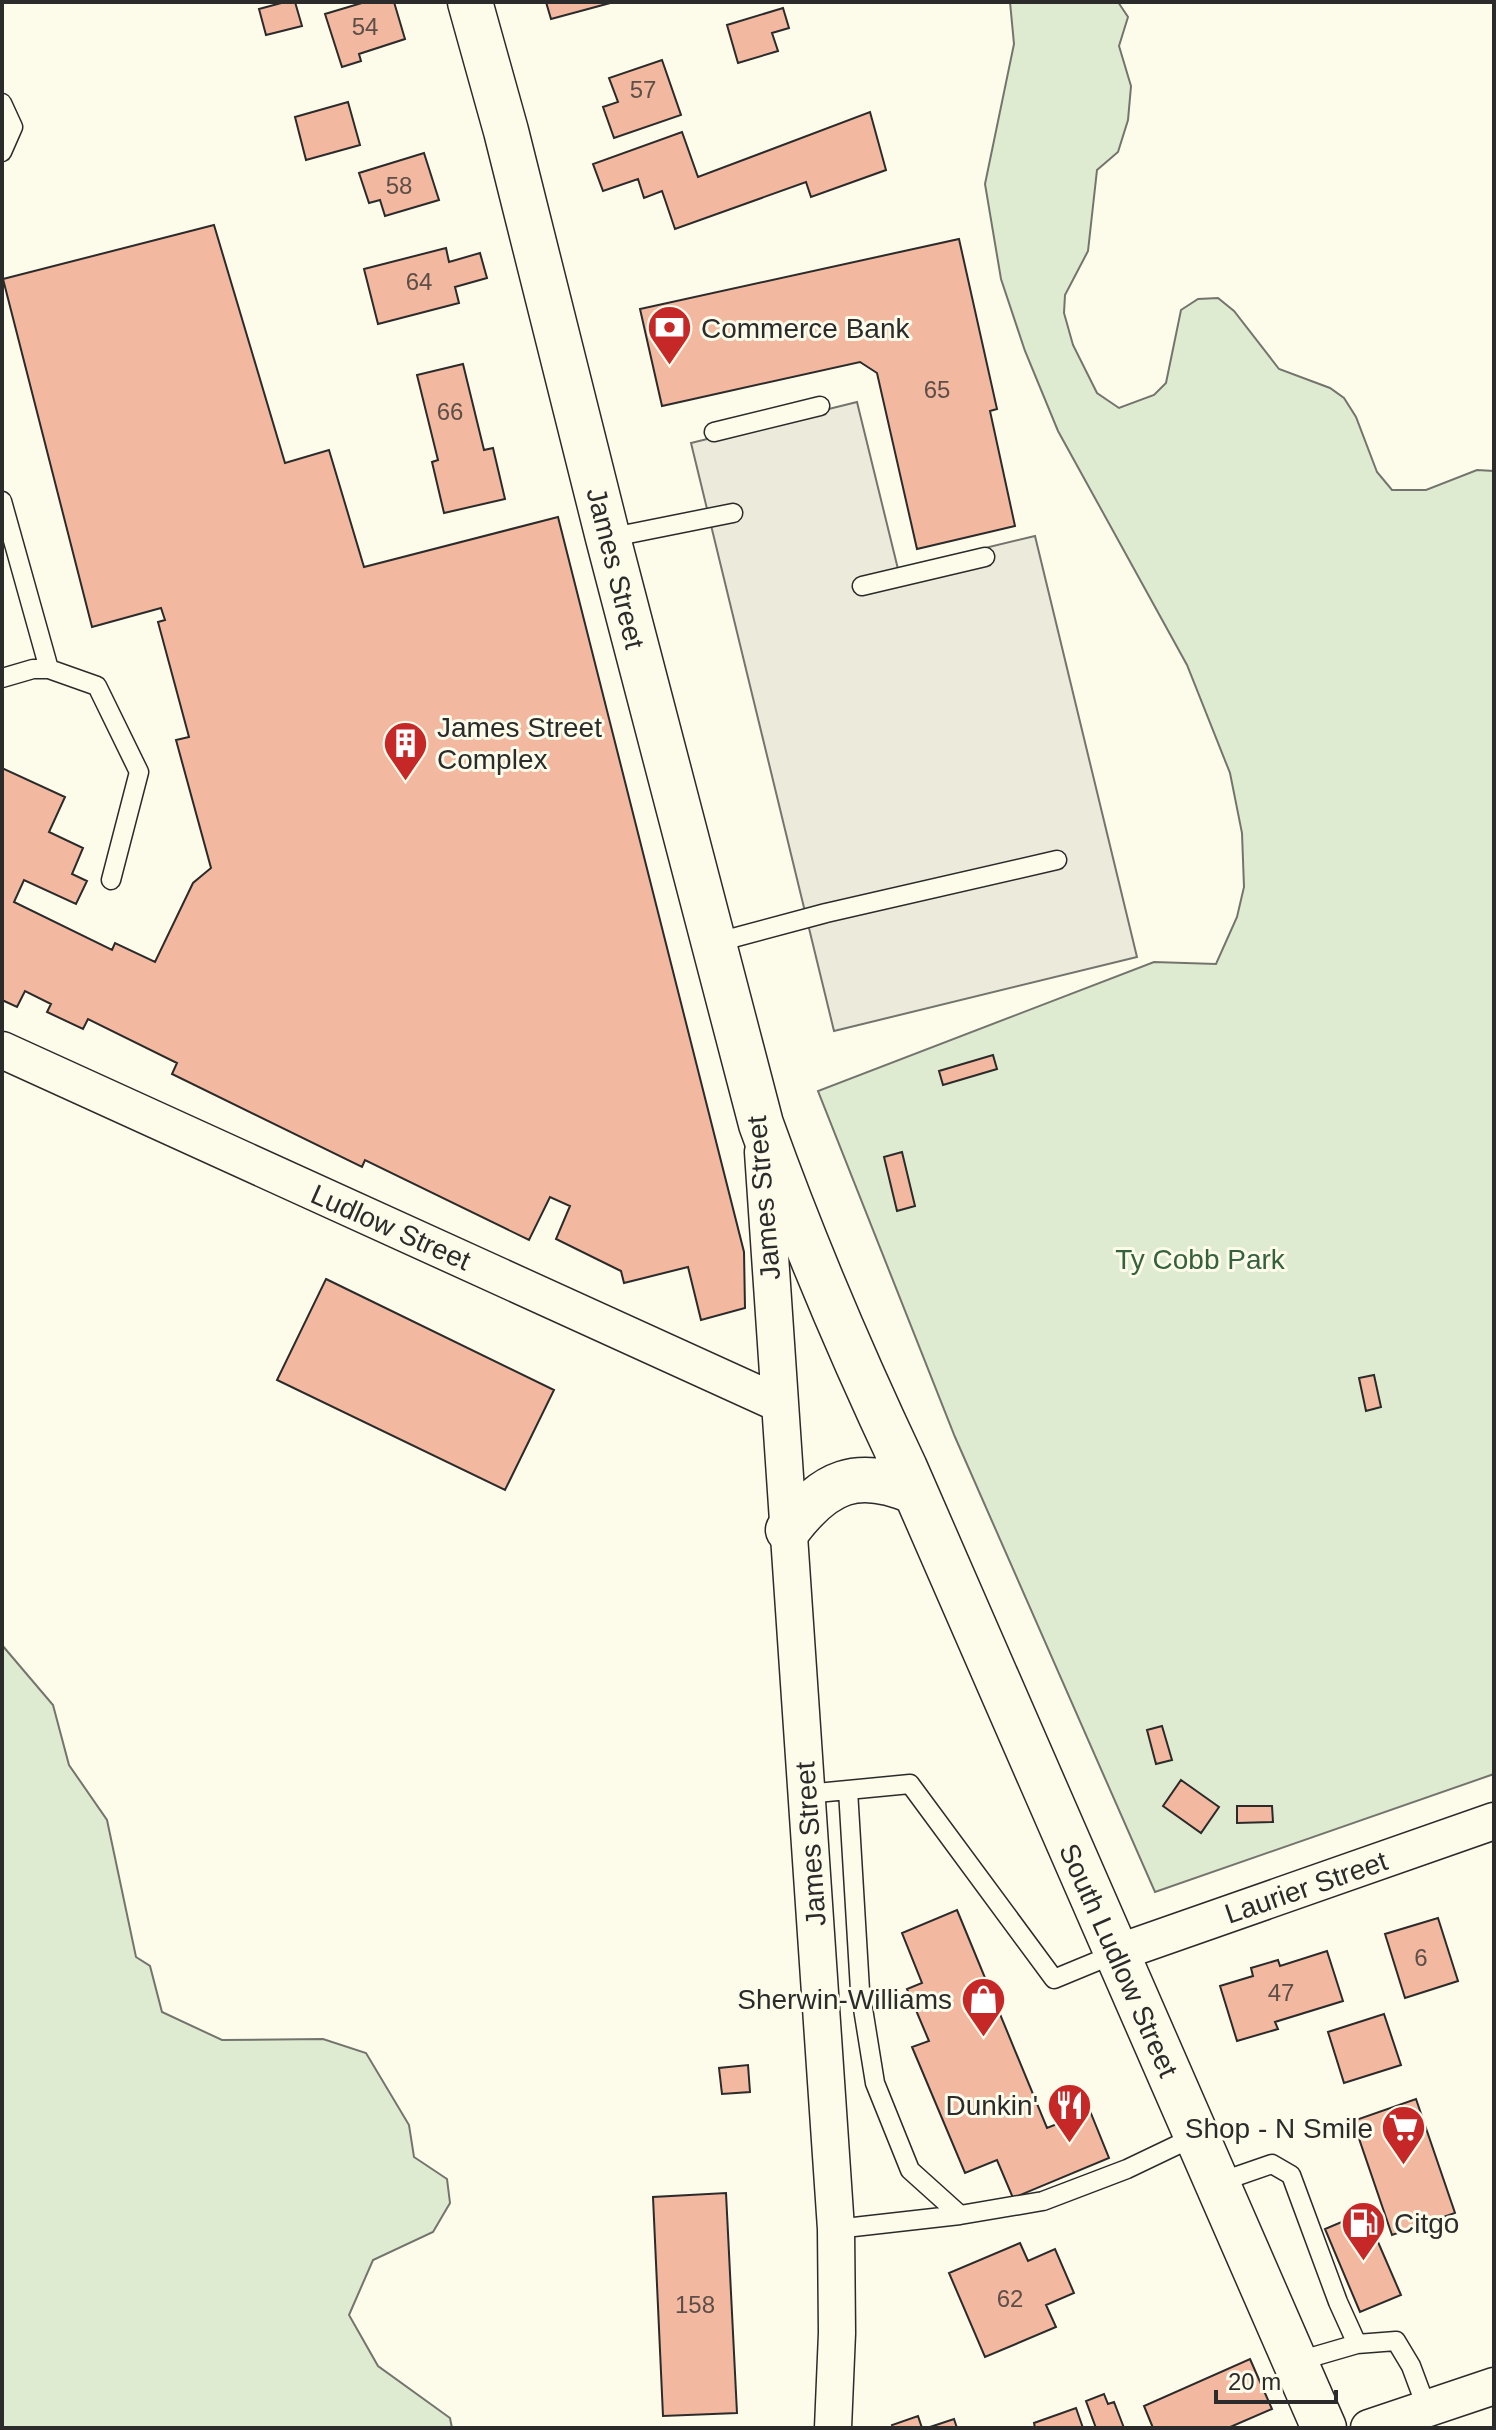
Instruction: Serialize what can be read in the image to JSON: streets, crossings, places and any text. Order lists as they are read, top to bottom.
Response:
{
  "streets": {
    "main road": ["James Street", "South Ludlow Street"],
    "street": ["Ludlow Street", "Laurier Street"]
  },
  "crossings": [
    ["James Street", "Ludlow Street"],
    ["James Street", "South Ludlow Street"],
    ["Laurier Street", "South Ludlow Street"]
  ],
  "parks": ["Ty Cobb Park"],
  "places": {
    "bank": ["Commerce Bank"],
    "building": ["James Street Complex"],
    "shop": ["Sherwin-Williams"],
    "restaurant": ["Dunkin'"],
    "supermarket": ["Shop - N Smile"],
    "fuel station": ["Citgo"]
  },
  "house_numbers": [
    "54",
    "57",
    "58",
    "64",
    "65",
    "66",
    "6",
    "47",
    "62",
    "158"
  ],
  "scale_bar": "20 m"
}
